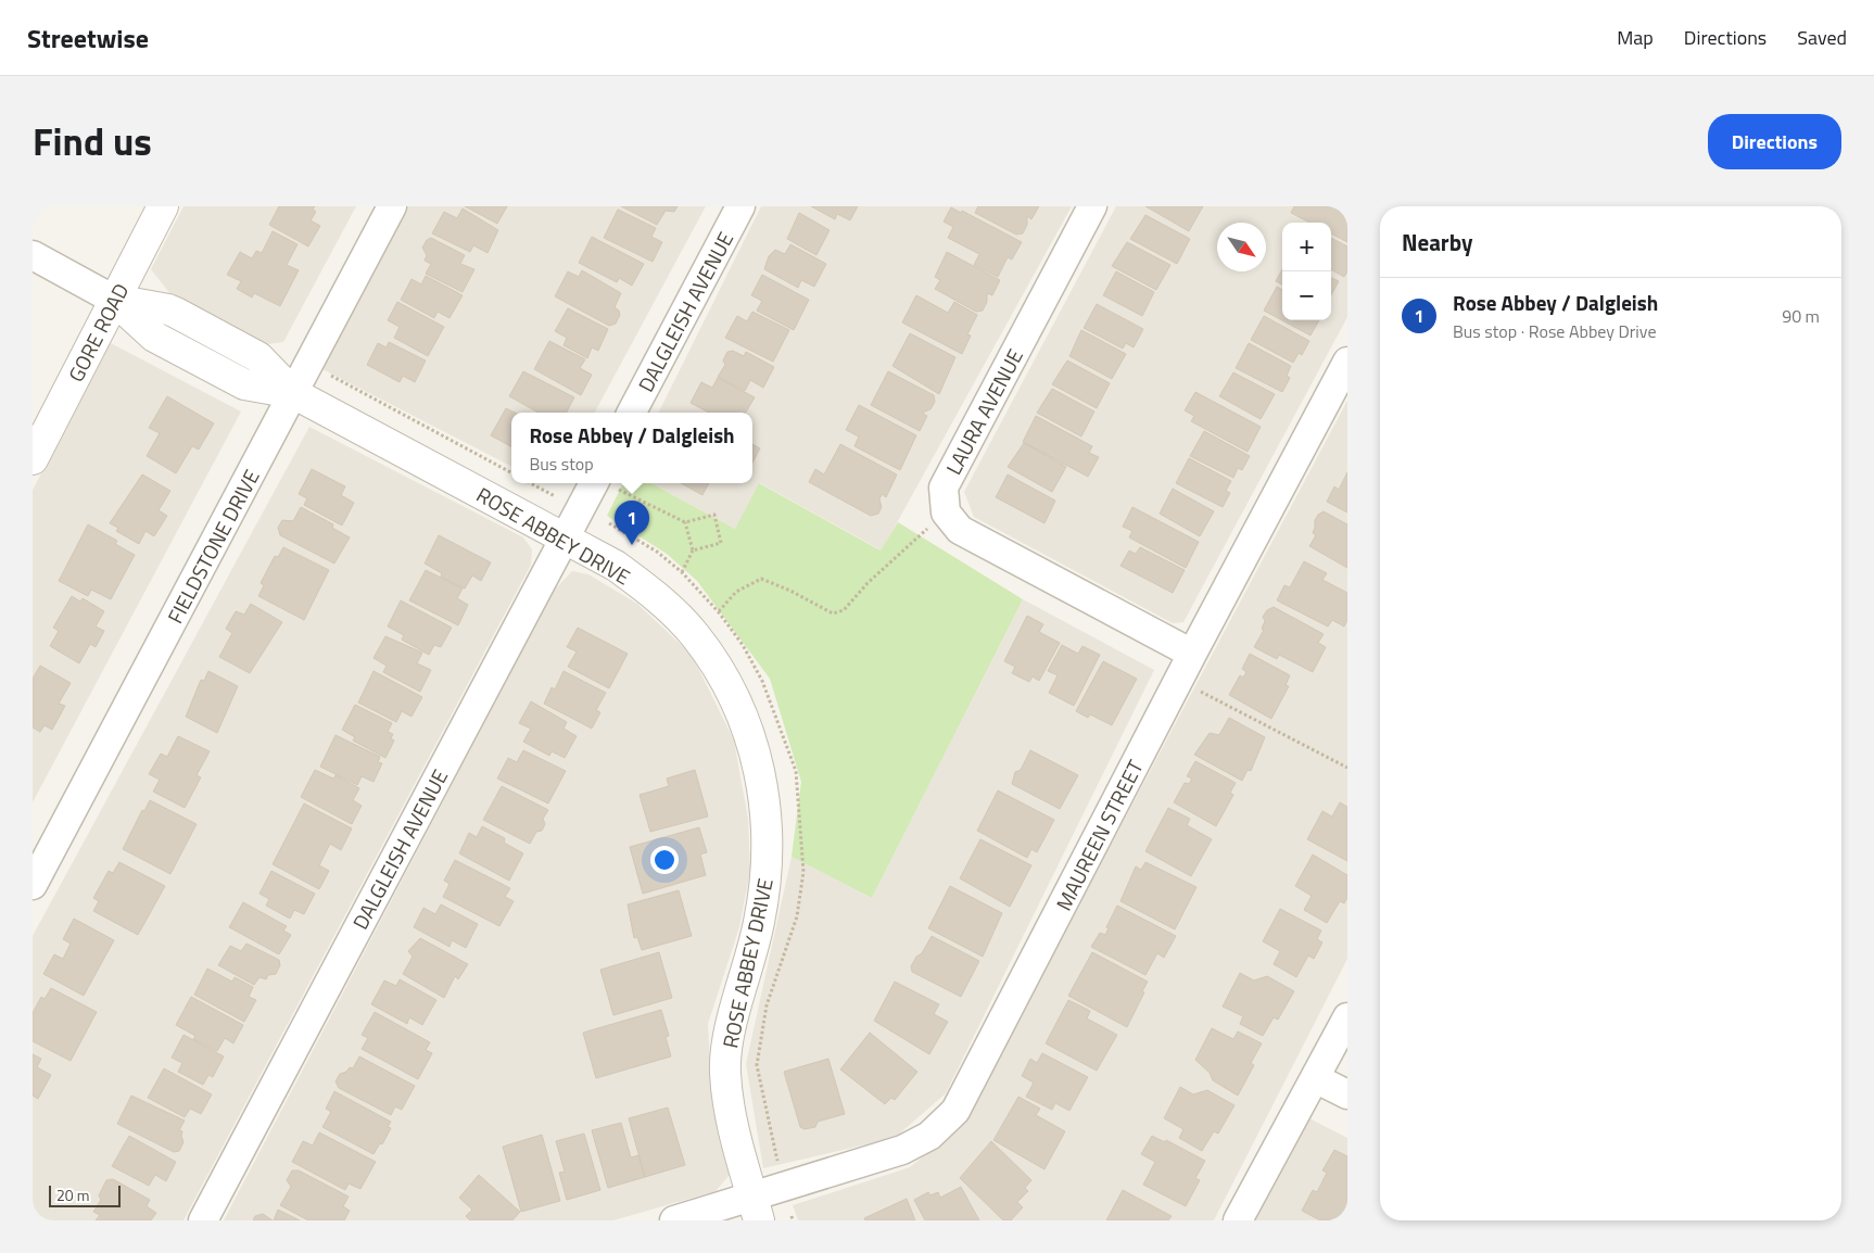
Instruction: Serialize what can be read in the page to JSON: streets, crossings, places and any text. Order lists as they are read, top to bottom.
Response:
{
  "streets": {
    "street": [
      "DALGLEISH AVENUE",
      "GORE ROAD",
      "LAURA AVENUE",
      "ROSE ABBEY DRIVE",
      "FIELDSTONE DRIVE",
      "MAUREEN STREET"
    ]
  },
  "crossings": [
    ["DALGLEISH AVENUE", "ROSE ABBEY DRIVE"],
    ["GORE ROAD", "ROSE ABBEY DRIVE"],
    ["ROSE ABBEY DRIVE", "FIELDSTONE DRIVE"],
    ["ROSE ABBEY DRIVE", "MAUREEN STREET"]
  ],
  "scale_bar": "20 m",
  "north": "bottom right",
  "page": {
    "header": "Streetwise",
    "nav": ["Map", "Directions", "Saved"],
    "title": "Find us",
    "buttons": "Directions",
    "heading": "Nearby",
    "map_buttons": ["+", "−"],
    "list": [
      {
        "mark": "1",
        "name": "Rose Abbey / Dalgleish",
        "note": "Bus stop · Rose Abbey Drive",
        "value": "90 m"
      }
    ],
    "popup": ["Rose Abbey / Dalgleish", "Bus stop"],
    "pins": "1",
    "scale": "20 m"
  }
}
